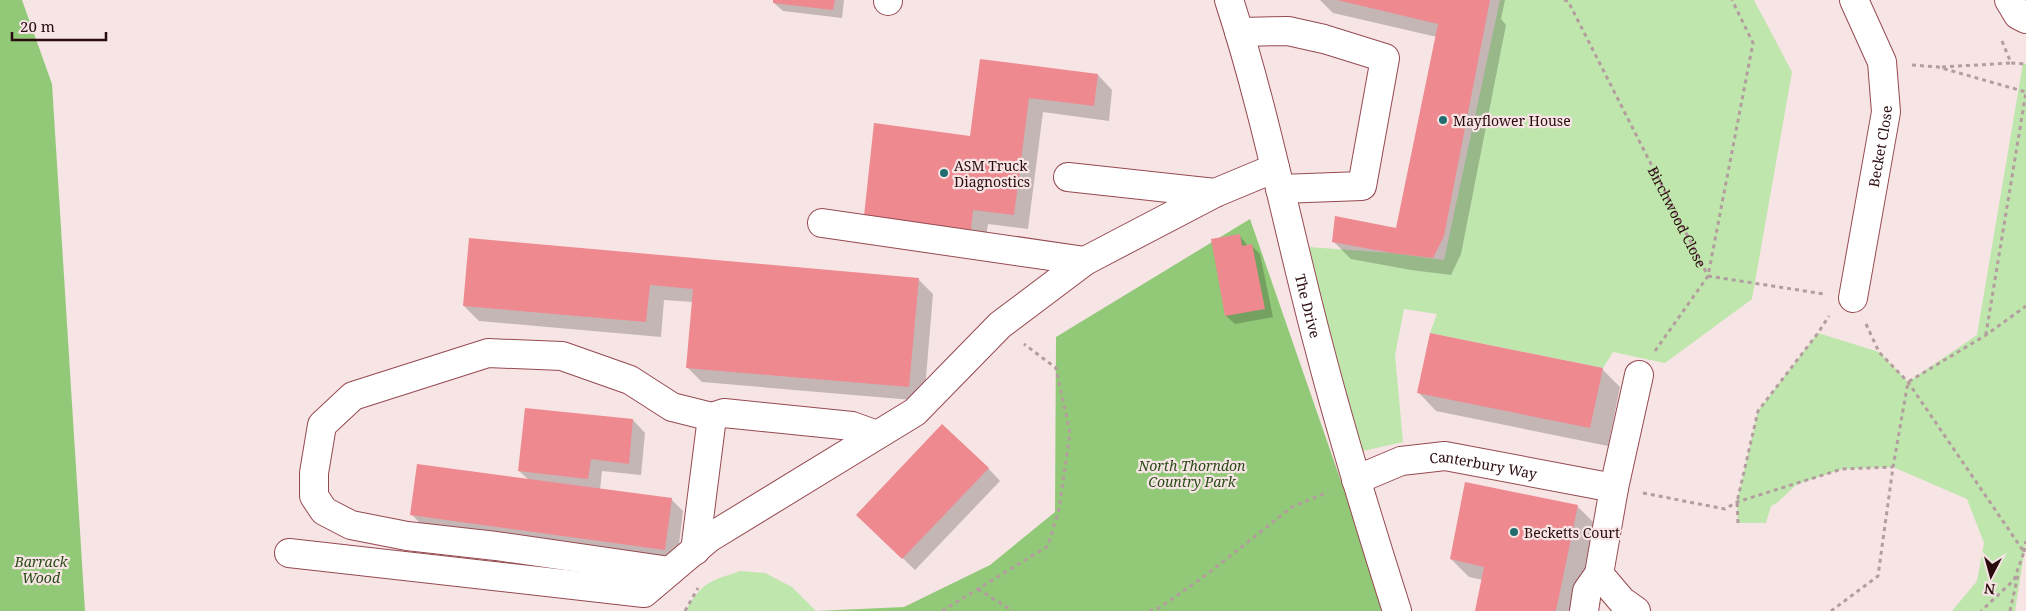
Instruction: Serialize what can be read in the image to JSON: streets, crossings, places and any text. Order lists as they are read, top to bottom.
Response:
{
  "streets": {
    "street": ["Becket Close", "The Drive", "Canterbury Way"],
    "path": ["Birchwood Close"]
  },
  "crossings": [
    ["The Drive", "Canterbury Way"]
  ],
  "parks": ["North Thorndon Country Park", "Barrack Wood"],
  "places": ["Mayflower House", "ASM Truck Diagnostics", "Becketts Court"],
  "scale_bar": "20 m",
  "north": "bottom"
}
